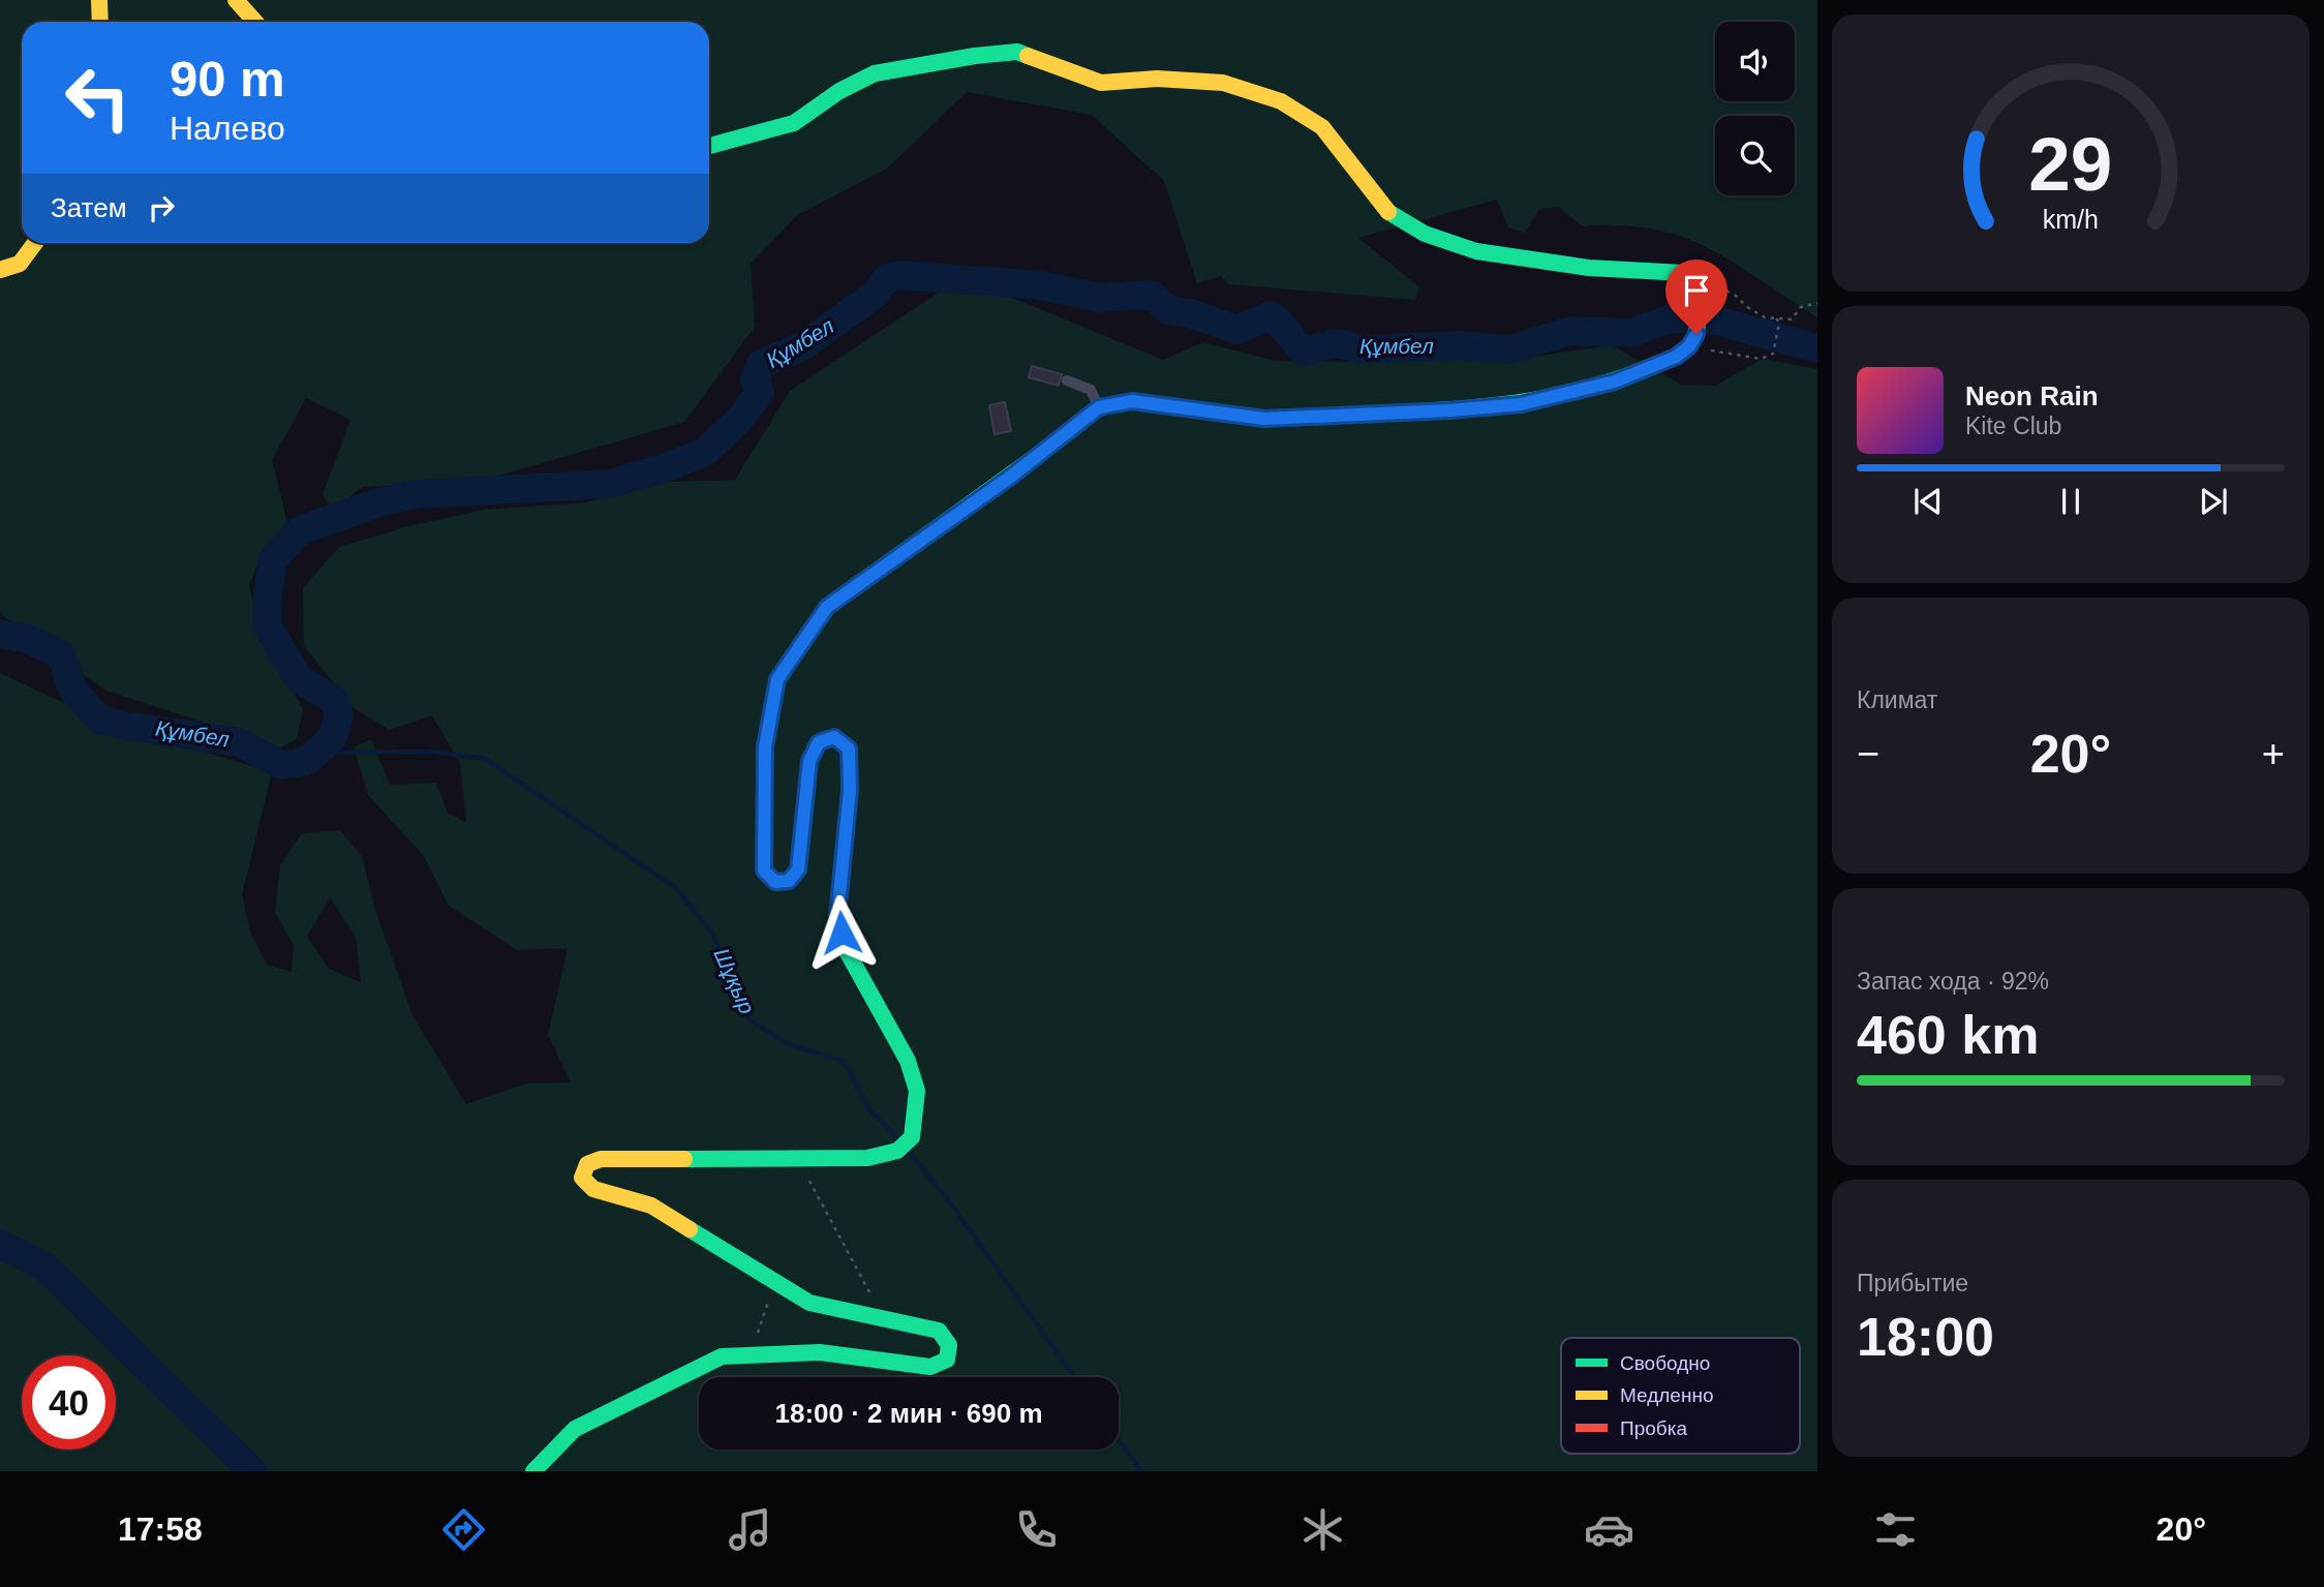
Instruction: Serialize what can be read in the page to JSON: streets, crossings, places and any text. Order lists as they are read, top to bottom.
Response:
{
  "water": ["Құмбел", "Шұқыр"],
  "legend": ["Свободно", "Медленно", "Пробка"],
  "page": {
    "turn": ["90 m", "Налево"],
    "then": "Затем",
    "song": ["Neon Rain", "Kite Club"],
    "tile": [
      "Климат",
      ["Запас хода · 92%", "460 km"],
      ["Прибытие", "18:00"]
    ],
    "heat": ["−", "20°", "+"],
    "limit": "40",
    "trip": "18:00 · 2 мин · 690 m",
    "tabs": ["17:58", "20°"],
    "gauge": ["29", "km/h"]
  }
}
